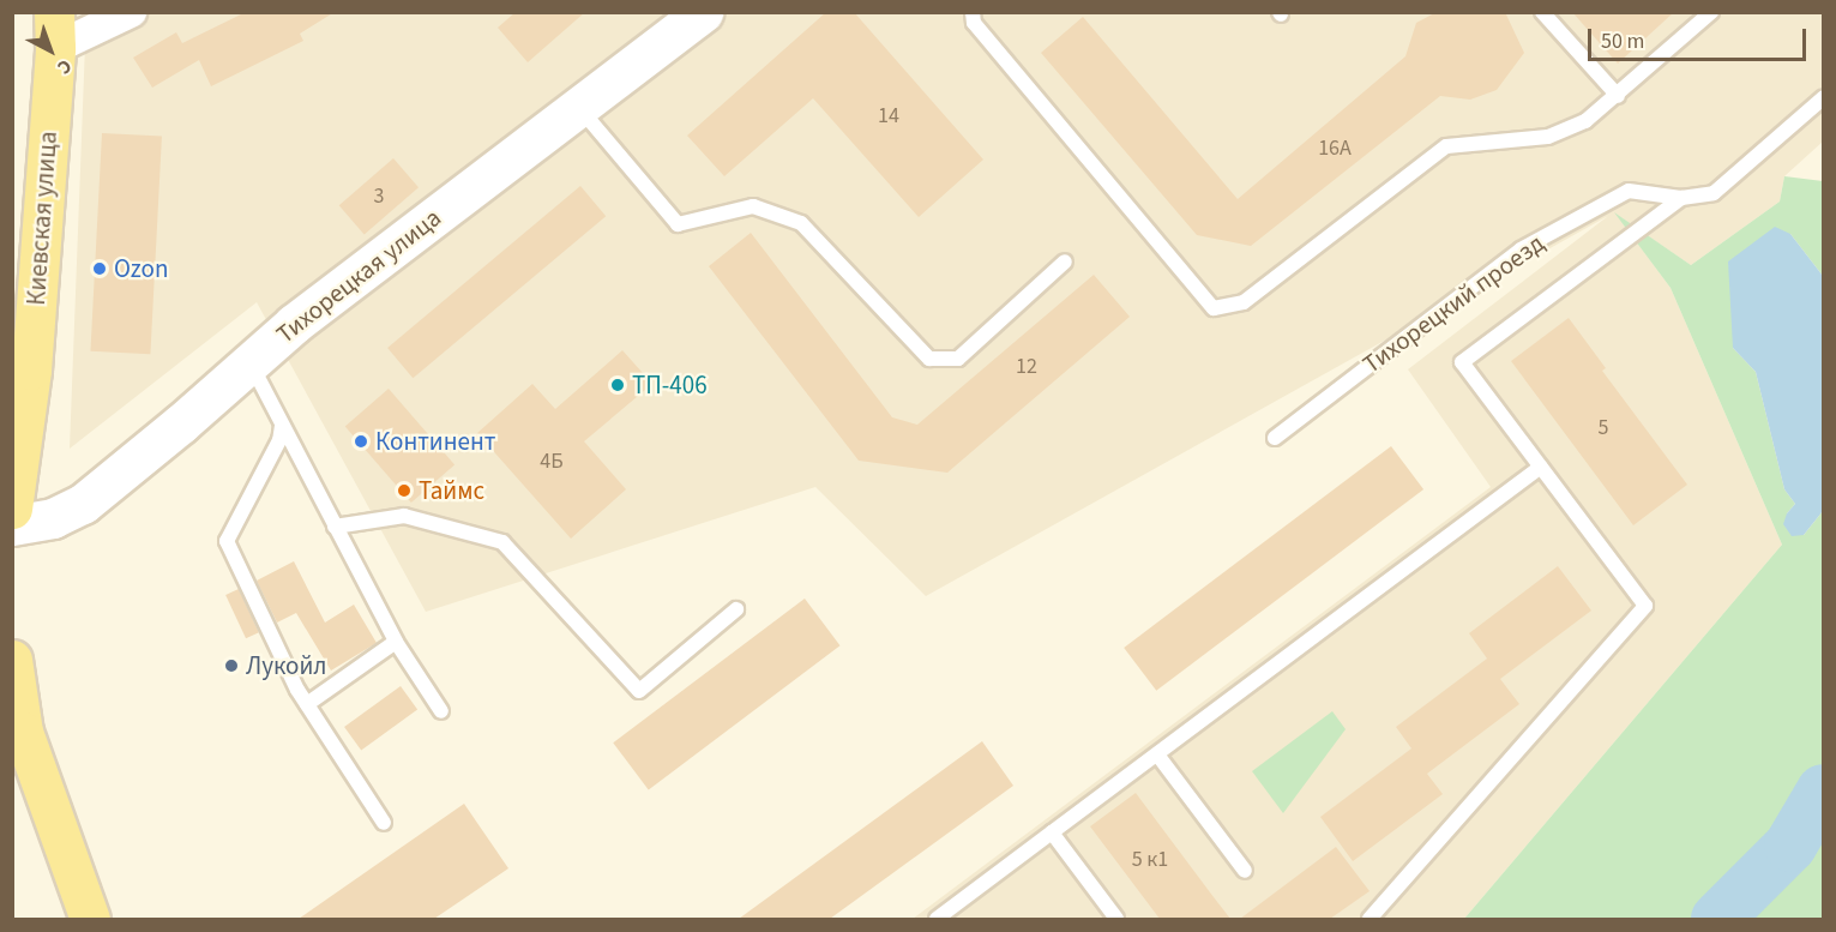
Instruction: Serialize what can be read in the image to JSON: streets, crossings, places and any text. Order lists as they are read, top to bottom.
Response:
{
  "streets": {
    "main road": ["Киевская улица"],
    "street": ["Тихорецкая улица"],
    "lane": ["Тихорецкий проезд"]
  },
  "places": [
    "Ozon",
    "ТП-406",
    "Континент",
    "Таймс",
    "Лукойл"
  ],
  "house_numbers": [
    "14",
    "16А",
    "3",
    "12",
    "5",
    "4Б",
    "5 к1"
  ],
  "scale_bar": "50 m",
  "north": "bottom right"
}
